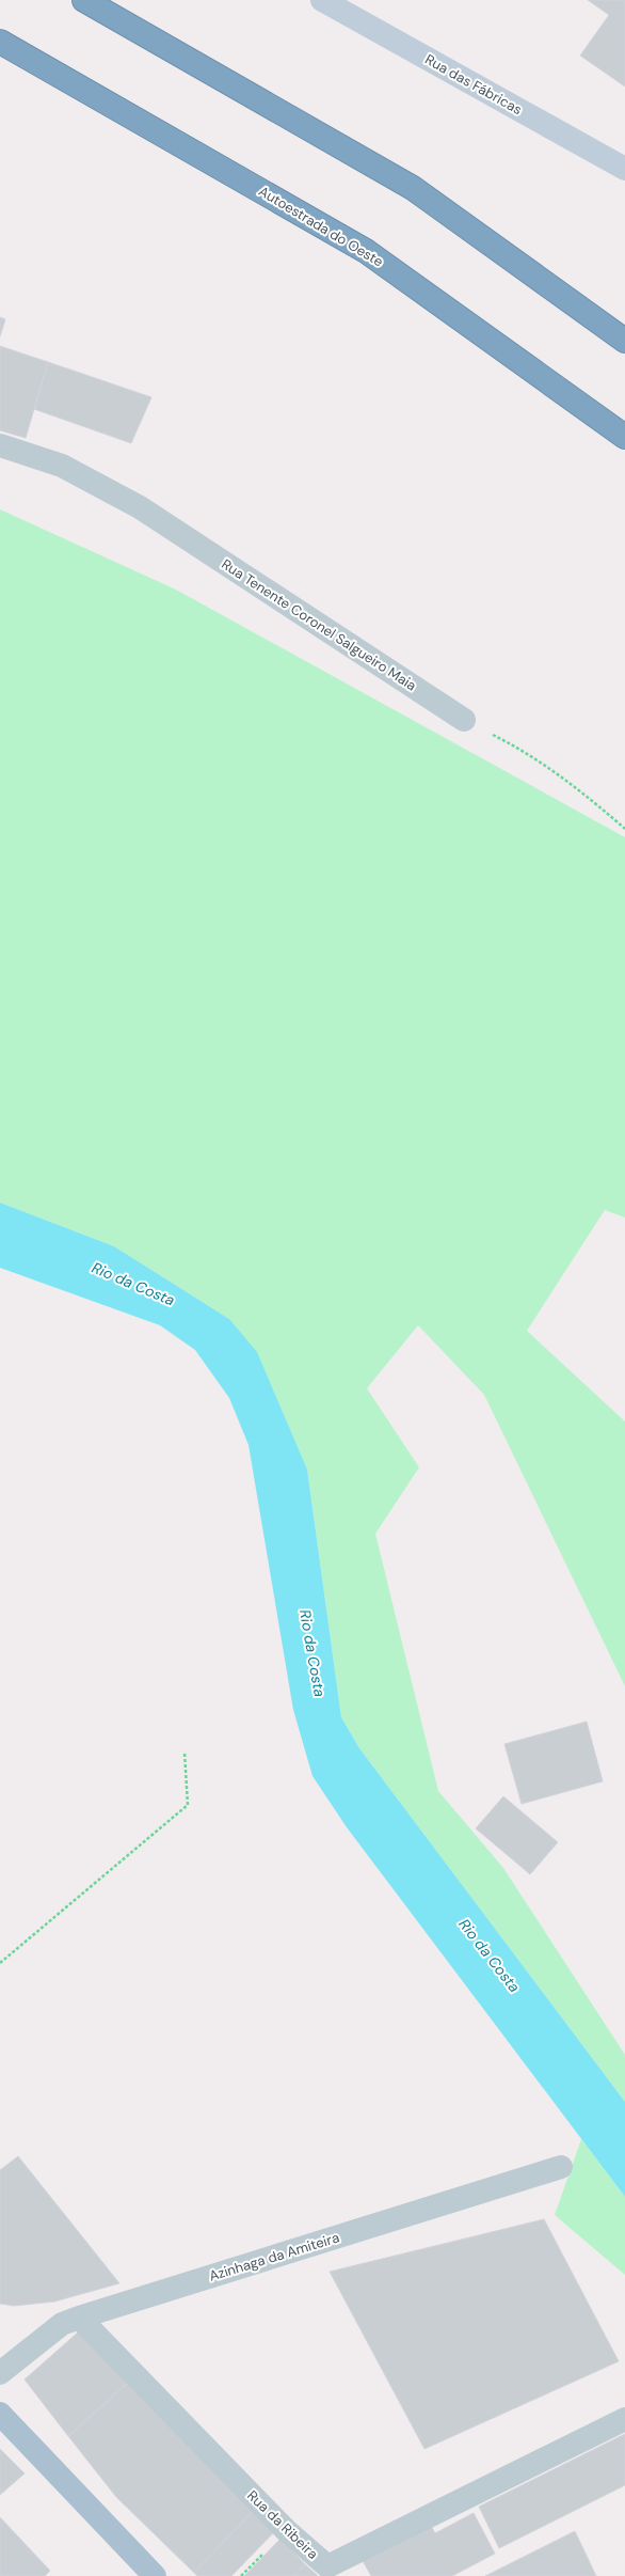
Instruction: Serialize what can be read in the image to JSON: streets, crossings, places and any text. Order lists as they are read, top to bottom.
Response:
{
  "streets": {
    "highway": ["Autoestrada do Oeste"],
    "street": [
      "Rua das Fábricas",
      "Rua Tenente Coronel Salgueiro Maia",
      "Azinhaga da Amiteira",
      "Rua da Ribeira"
    ]
  },
  "crossings": [
    ["Azinhaga da Amiteira", "Rua da Ribeira"]
  ],
  "water": ["Rio da Costa"]
}
